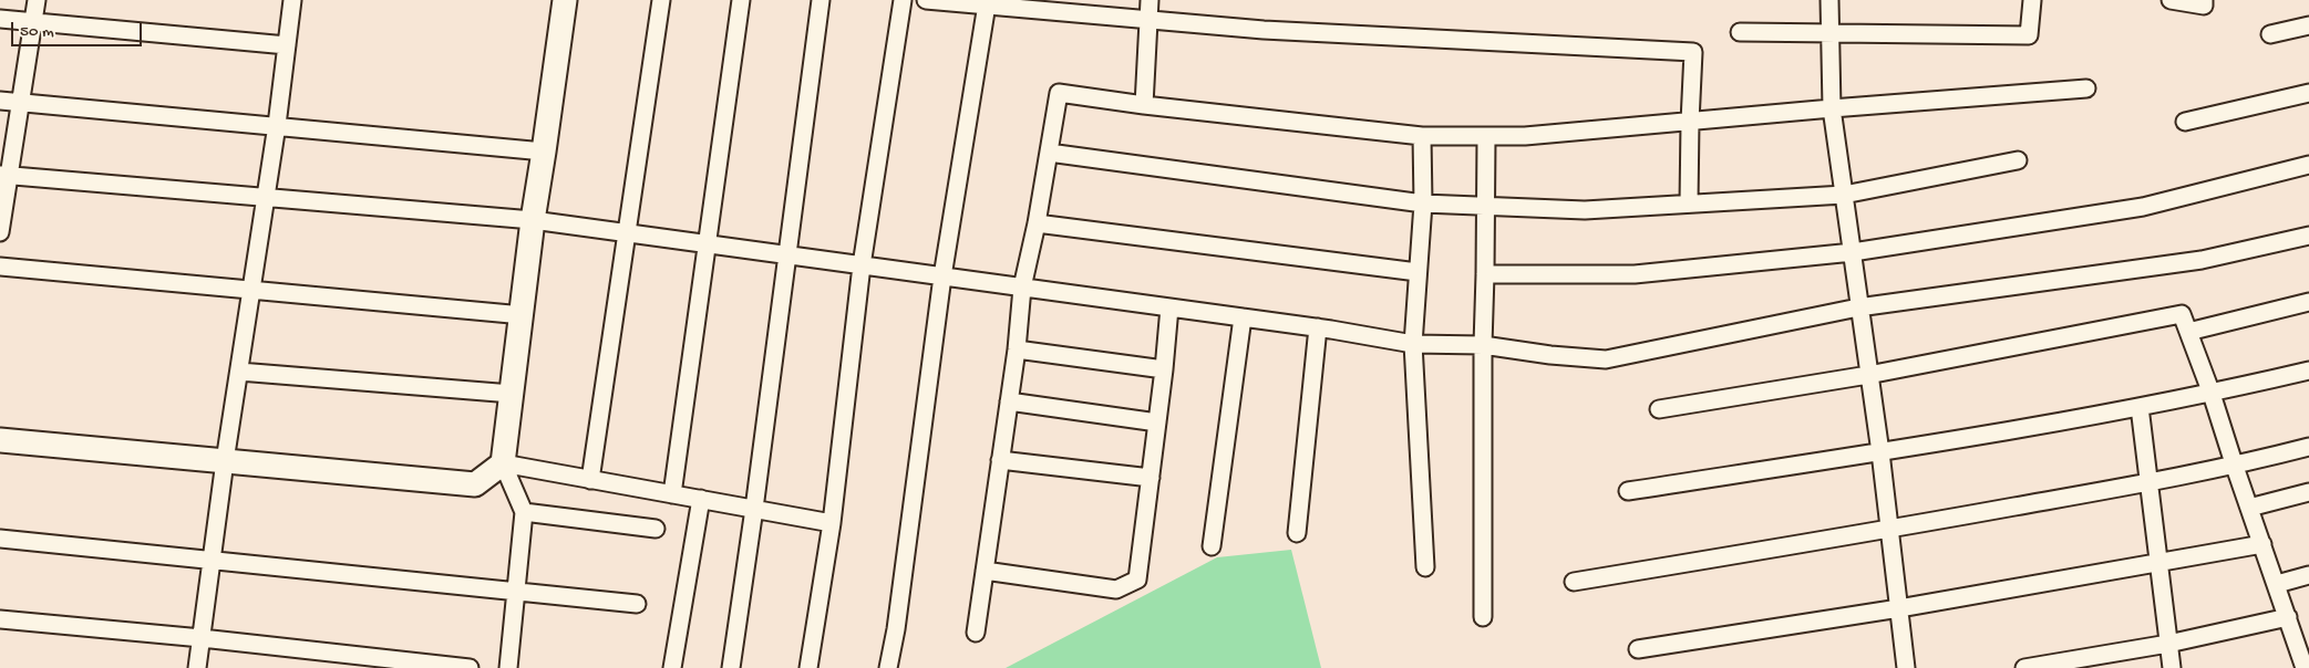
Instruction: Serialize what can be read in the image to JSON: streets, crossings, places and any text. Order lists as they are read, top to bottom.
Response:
{
  "scale_bar": "50 m"
}
